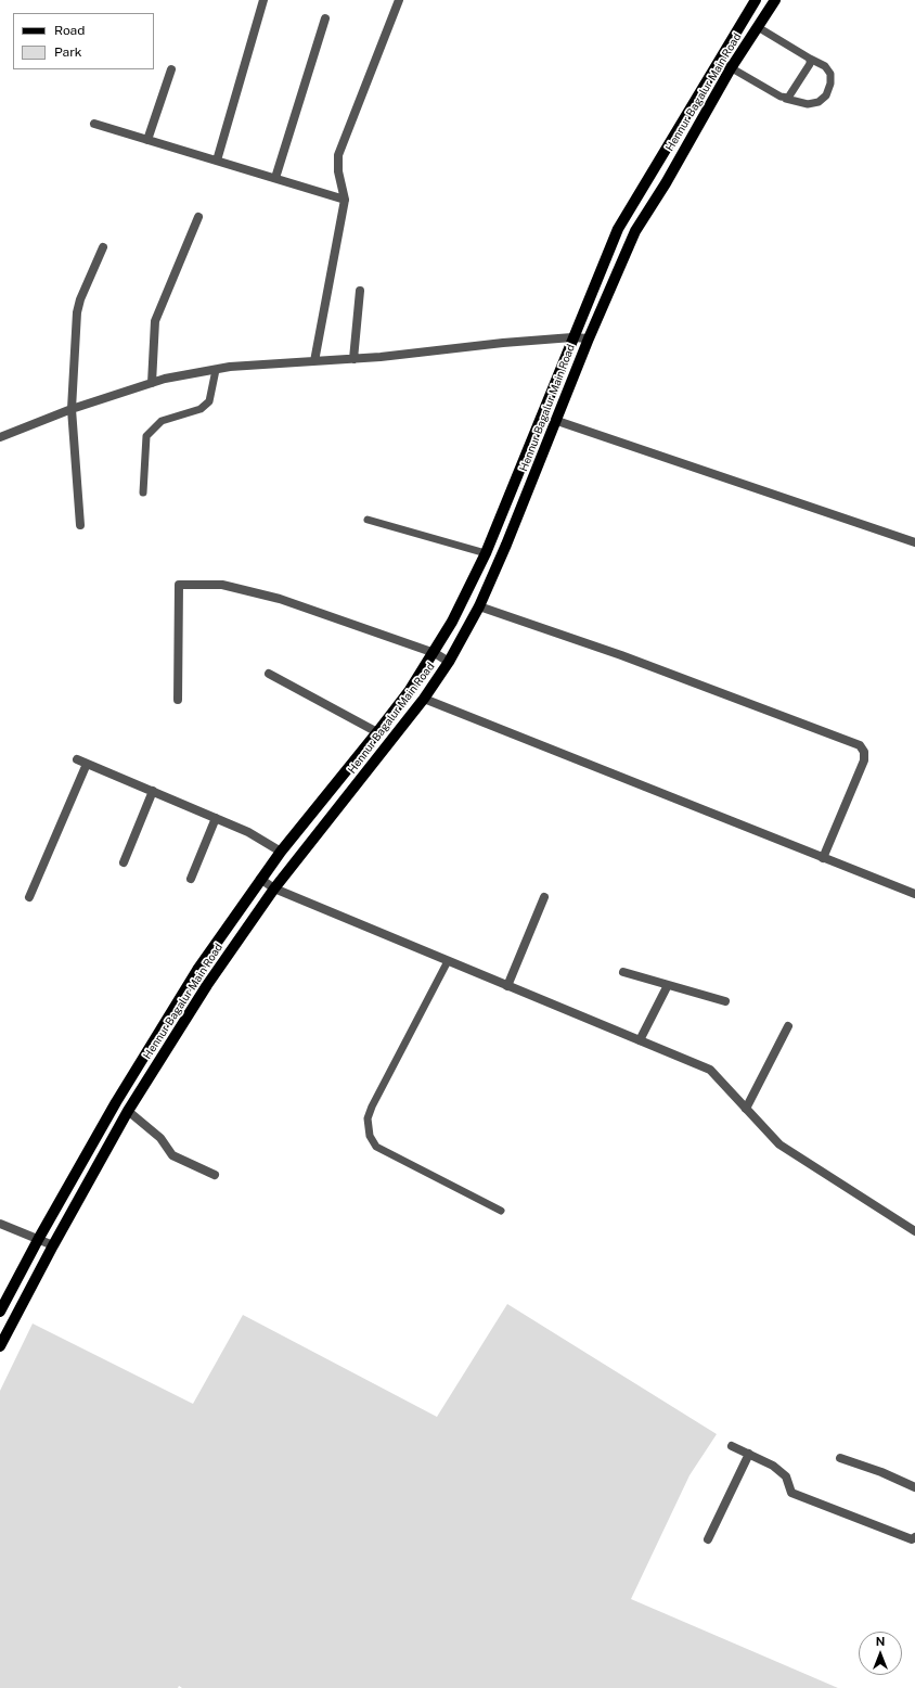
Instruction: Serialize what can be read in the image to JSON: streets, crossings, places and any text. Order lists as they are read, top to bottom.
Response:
{
  "streets": {
    "main road": ["Hennur Bagalur Main Road"]
  },
  "legend": ["Road", "Park"],
  "north": "top"
}
